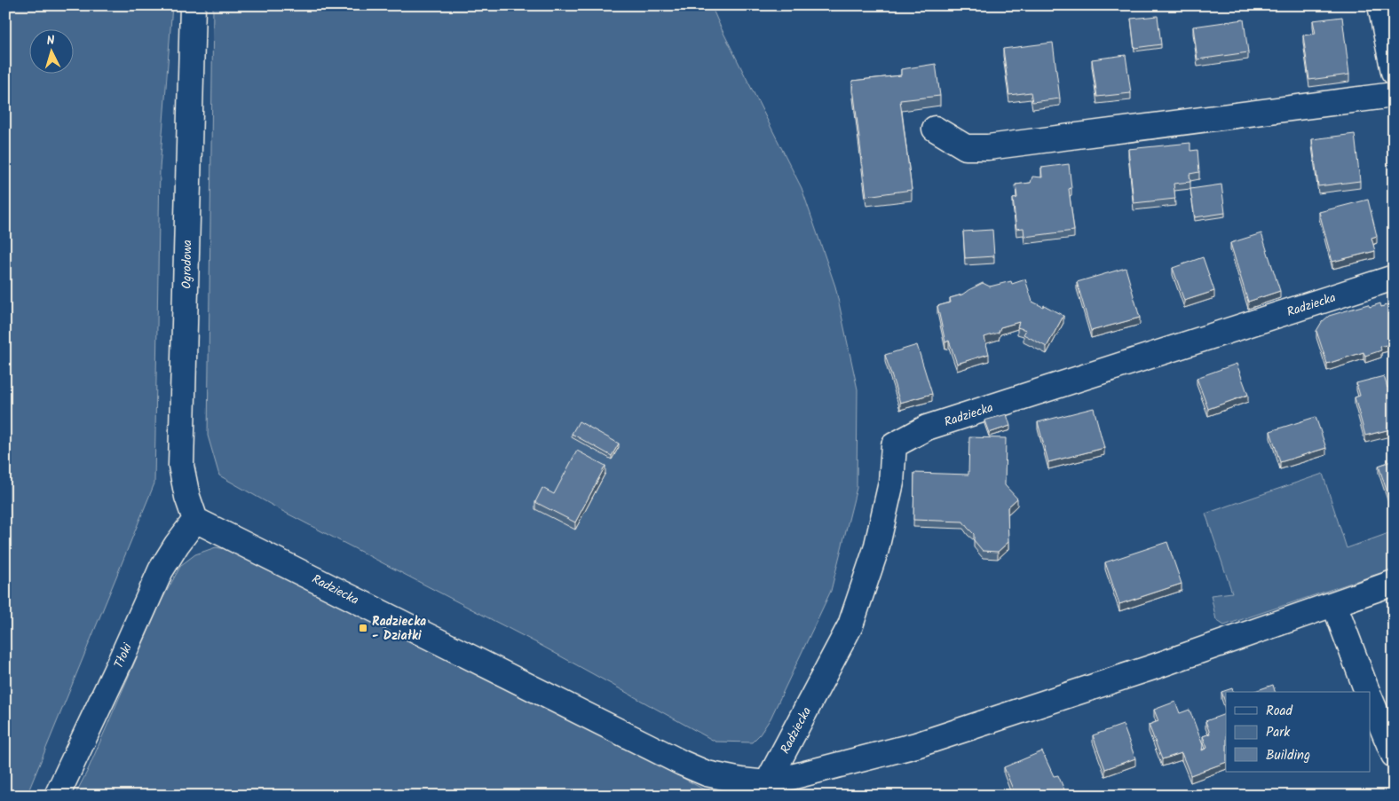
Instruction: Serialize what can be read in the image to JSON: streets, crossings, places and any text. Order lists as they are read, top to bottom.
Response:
{
  "streets": {
    "street": ["Ogrodowa", "Radziecka", "Tłoki"]
  },
  "crossings": [
    ["Ogrodowa", "Radziecka"],
    ["Ogrodowa", "Tłoki"],
    ["Radziecka", "Tłoki"]
  ],
  "places": {
    "transit": ["Radziecka - Działki"]
  },
  "legend": ["Road", "Park", "Building"],
  "north": "top"
}
